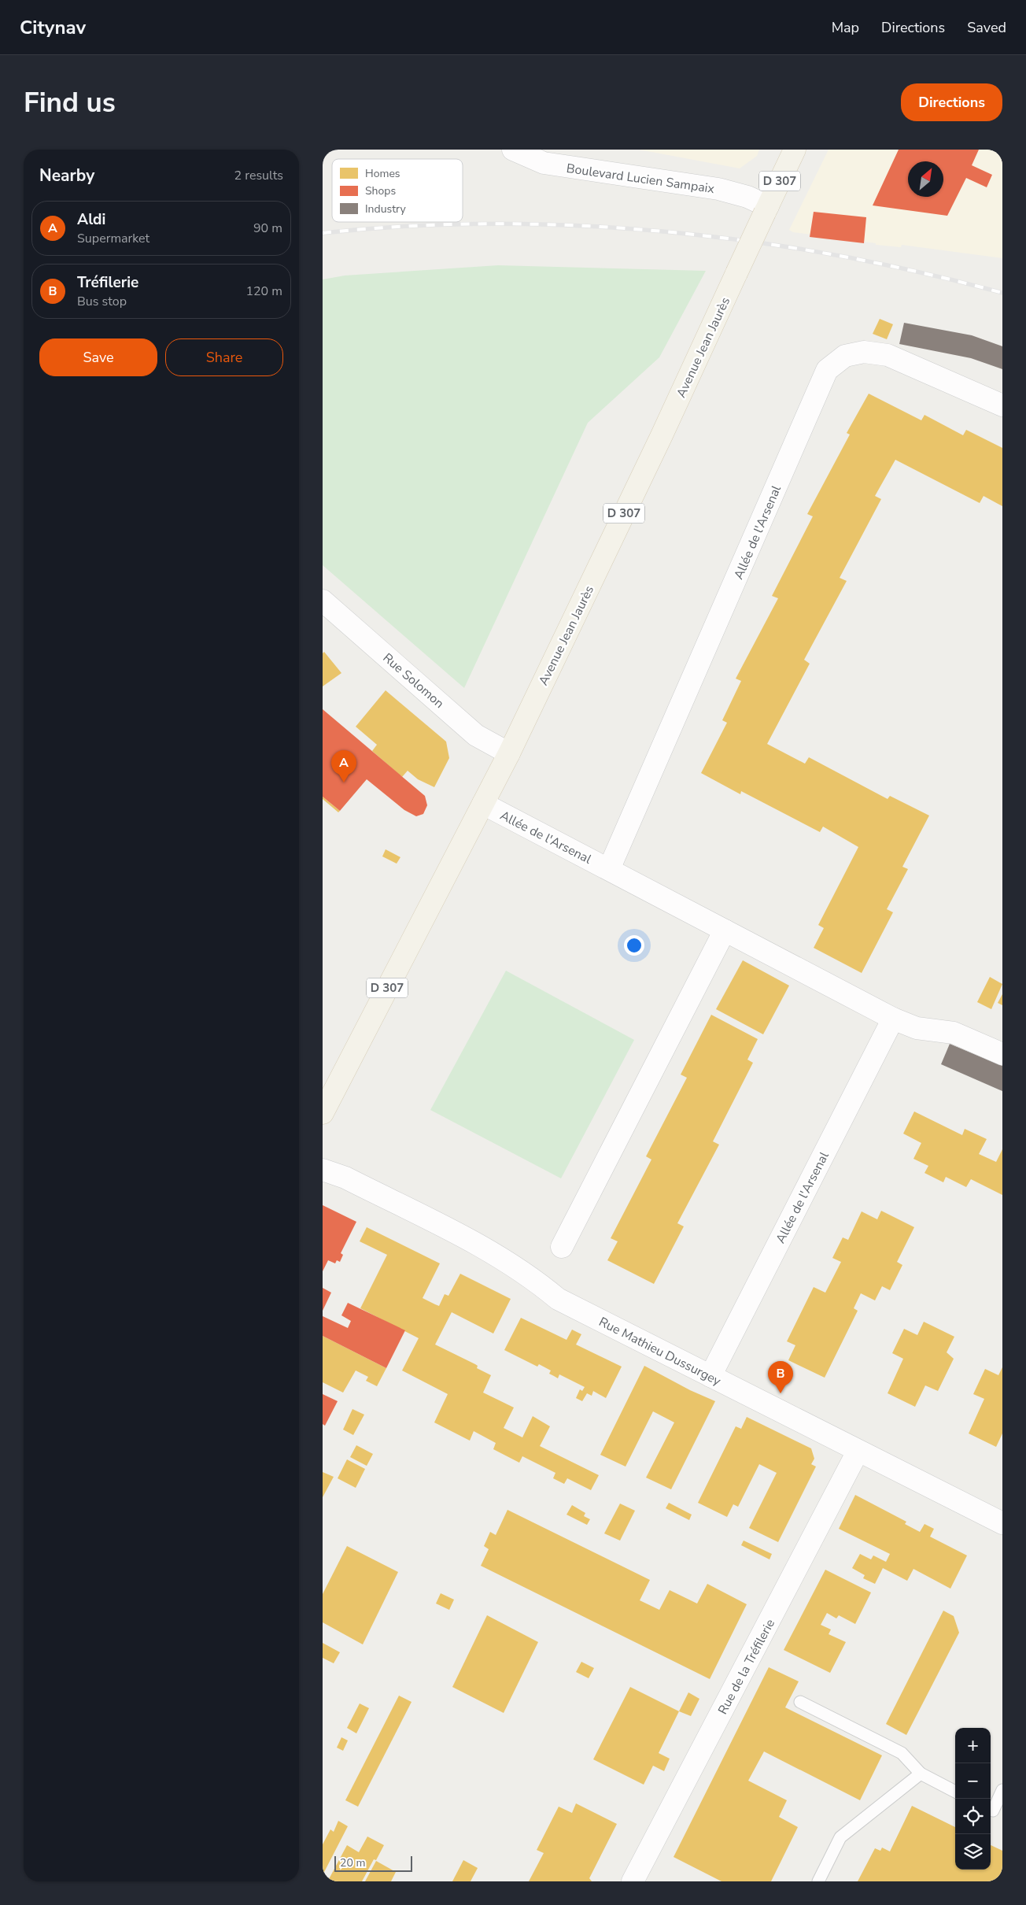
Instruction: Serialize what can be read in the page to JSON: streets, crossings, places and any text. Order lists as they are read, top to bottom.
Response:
{
  "streets": {
    "main road": ["D 307", "Avenue Jean Jaurès"],
    "street": [
      "Boulevard Lucien Sampaix",
      "Allée de l'Arsenal",
      "Rue Solomon",
      "Rue Mathieu Dussurgey",
      "Rue de la Tréfilerie"
    ]
  },
  "crossings": [
    ["Boulevard Lucien Sampaix", "Avenue Jean Jaurès"],
    ["Avenue Jean Jaurès", "Allée de l'Arsenal"],
    ["Avenue Jean Jaurès", "Rue Solomon"],
    ["Allée de l'Arsenal", "Rue Mathieu Dussurgey"],
    ["Rue Mathieu Dussurgey", "Rue de la Tréfilerie"]
  ],
  "legend": ["Homes", "Shops", "Industry"],
  "scale_bar": "20 m",
  "north": "top right",
  "page": {
    "header": "Citynav",
    "nav": ["Map", "Directions", "Saved"],
    "buttons": [
      "Directions",
      ["Save", "Share"]
    ],
    "title": "Find us",
    "heading": ["Nearby", "2 results"],
    "list": [
      {
        "mark": "A",
        "name": "Aldi",
        "note": "Supermarket",
        "value": "90 m"
      },
      {
        "mark": "B",
        "name": "Tréfilerie",
        "note": "Bus stop",
        "value": "120 m"
      }
    ],
    "pins": ["A", "B"],
    "map_buttons": ["+", "−"],
    "scale": "20 m"
  }
}
